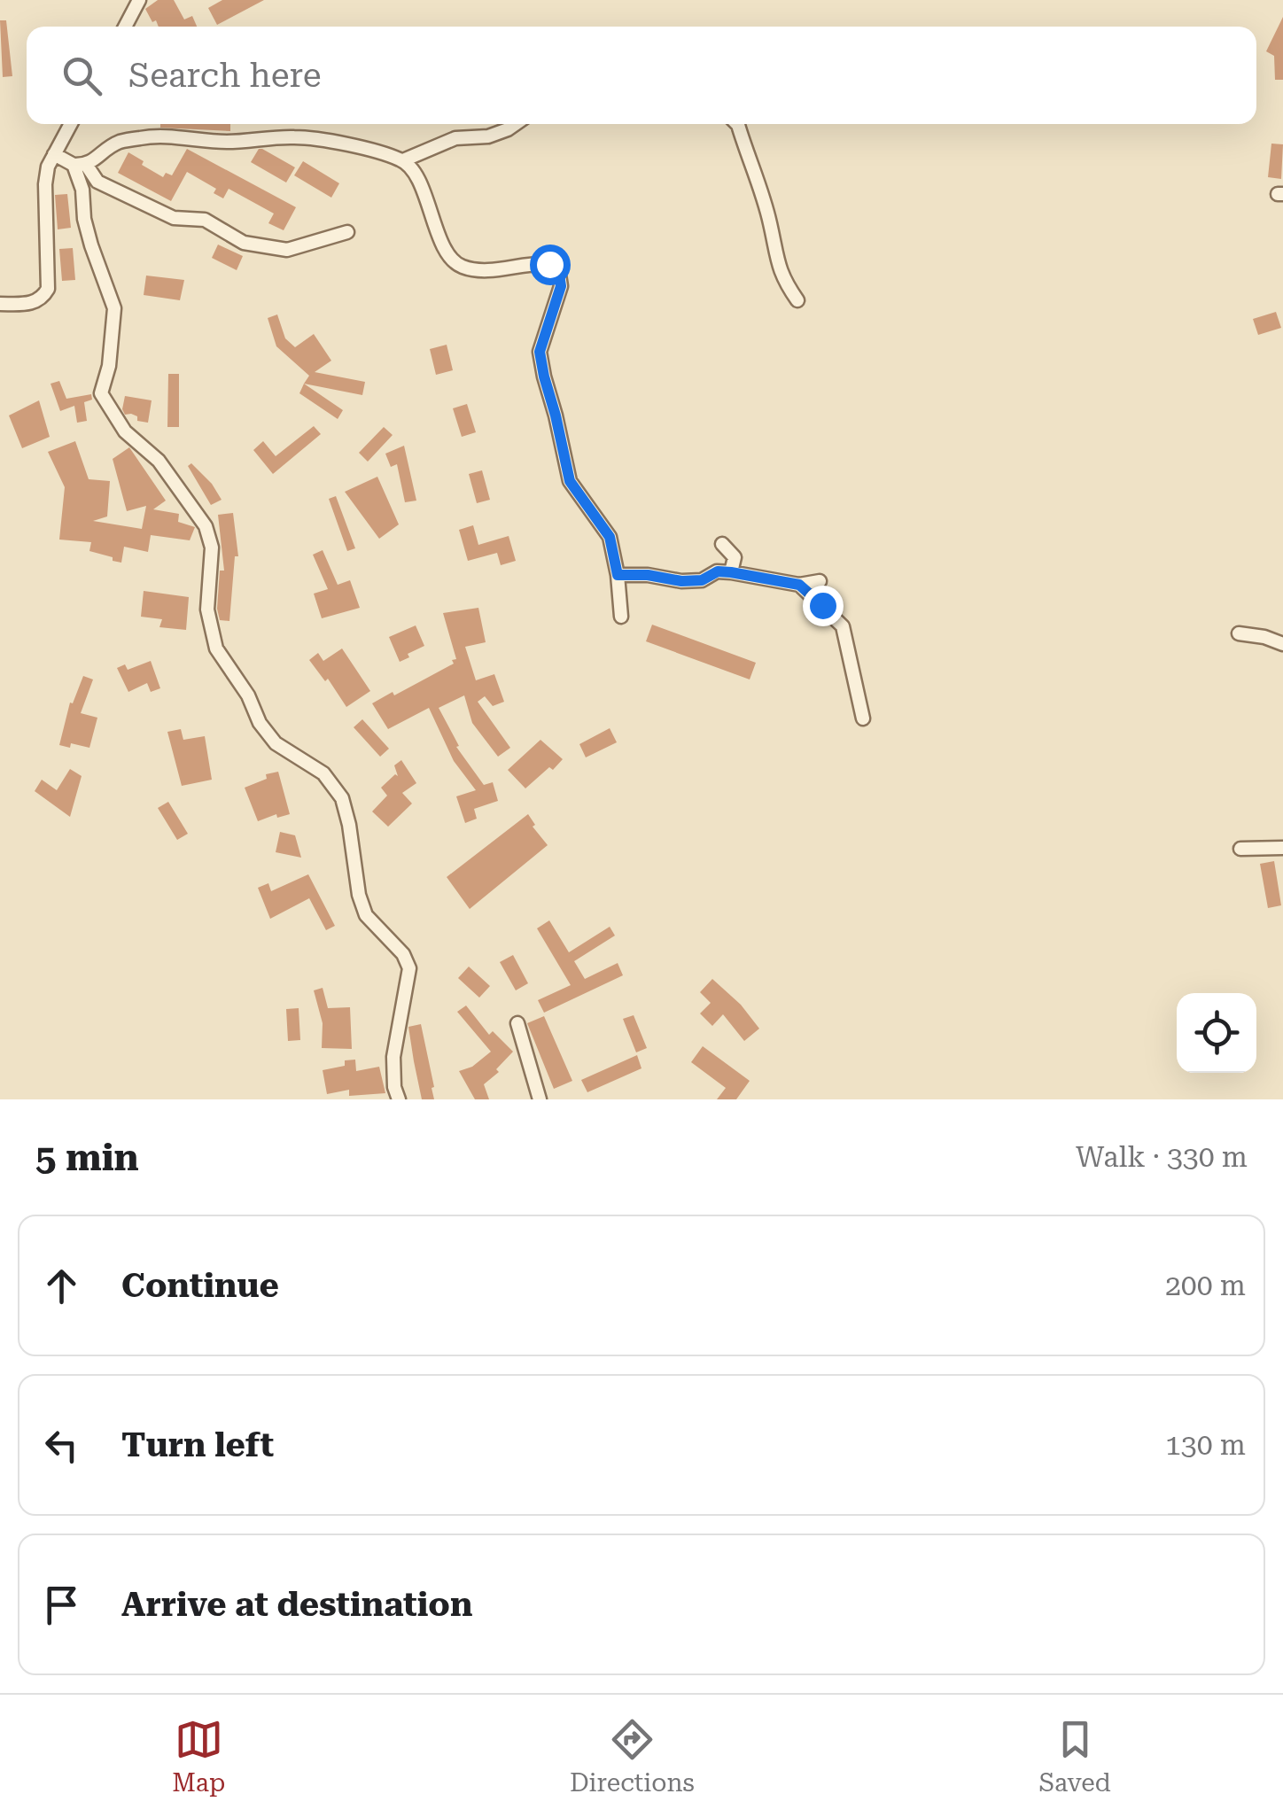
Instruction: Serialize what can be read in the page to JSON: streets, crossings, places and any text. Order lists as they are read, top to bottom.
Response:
{
  "page": {
    "search": "Search here",
    "heading": ["5 min", "Walk · 330 m"],
    "list": [
      ["Continue", "200 m"],
      ["Turn left", "130 m"],
      "Arrive at destination"
    ],
    "nav": ["Map", "Directions", "Saved"]
  }
}
